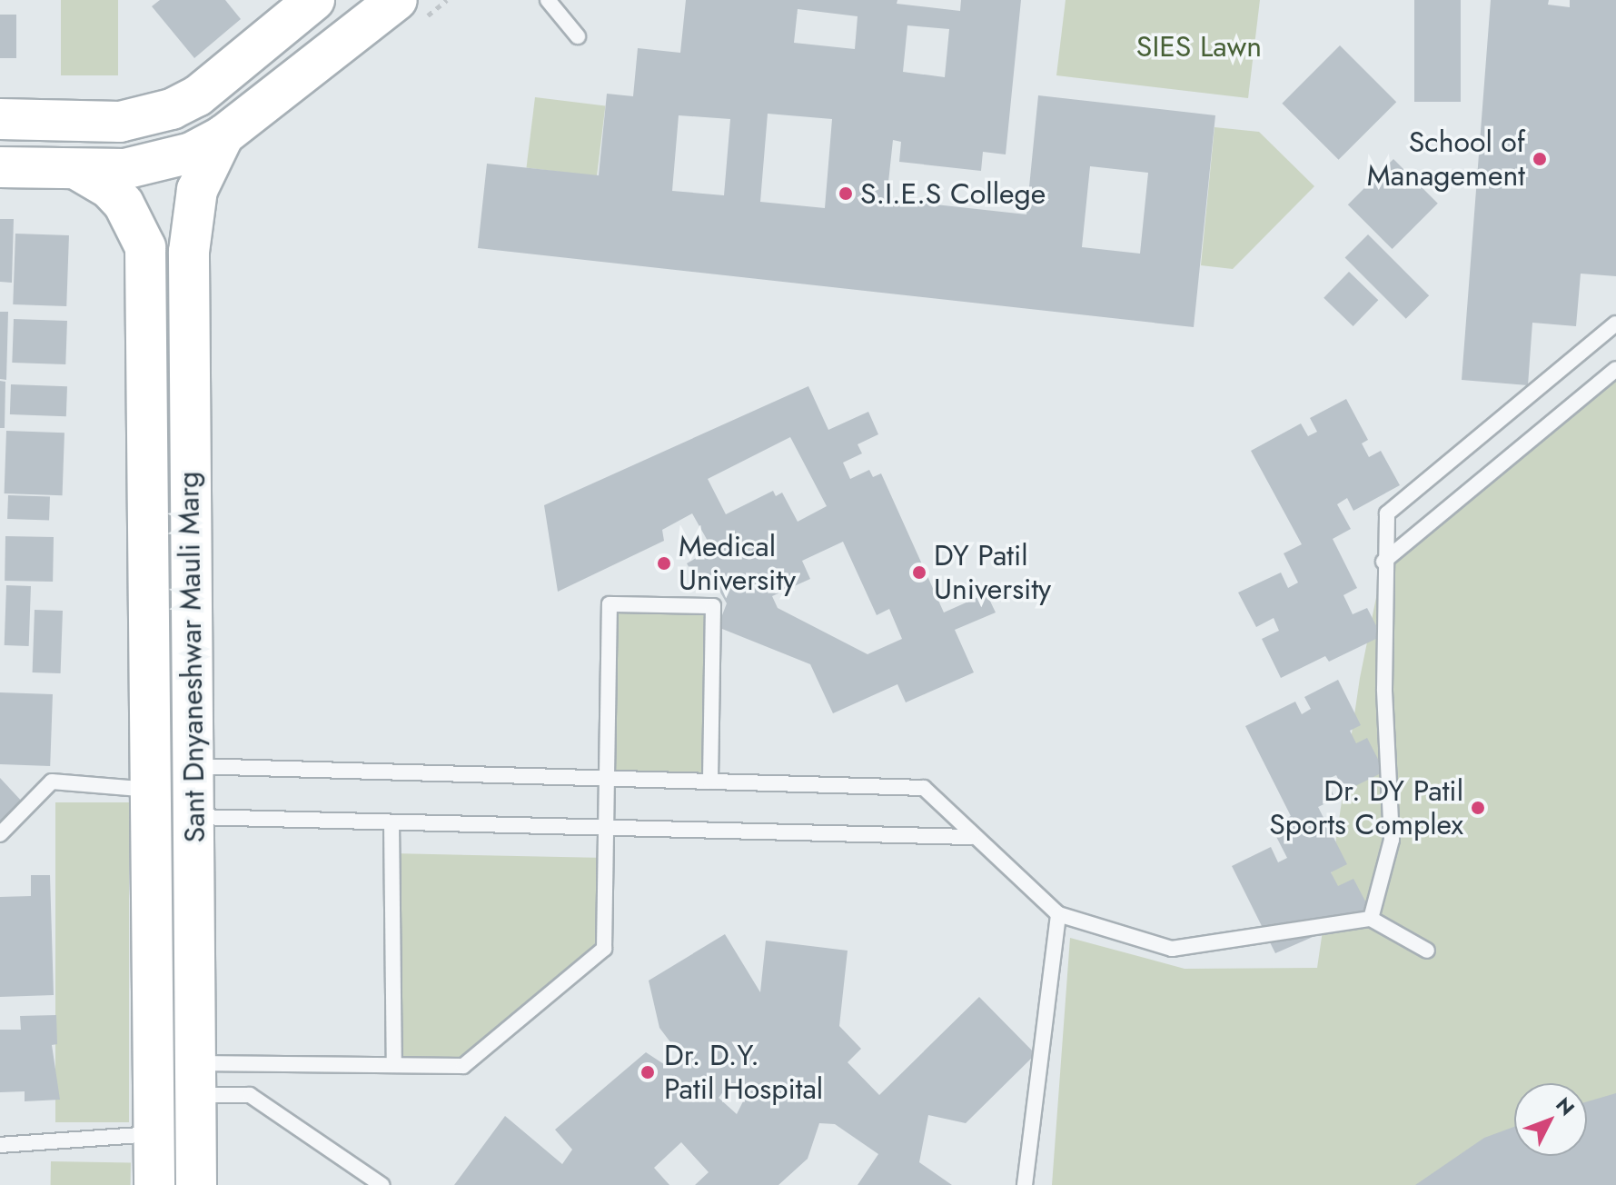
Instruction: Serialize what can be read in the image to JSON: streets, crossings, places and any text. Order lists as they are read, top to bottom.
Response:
{
  "streets": {
    "street": ["Sant Dnyaneshwar Mauli Marg"]
  },
  "parks": ["SIES Lawn"],
  "places": [
    "School of Management",
    "S.I.E.S College",
    "Medical University",
    "DY Patil University",
    "Dr. DY Patil Sports Complex",
    "Dr. D.Y. Patil Hospital"
  ],
  "north": "top right"
}
